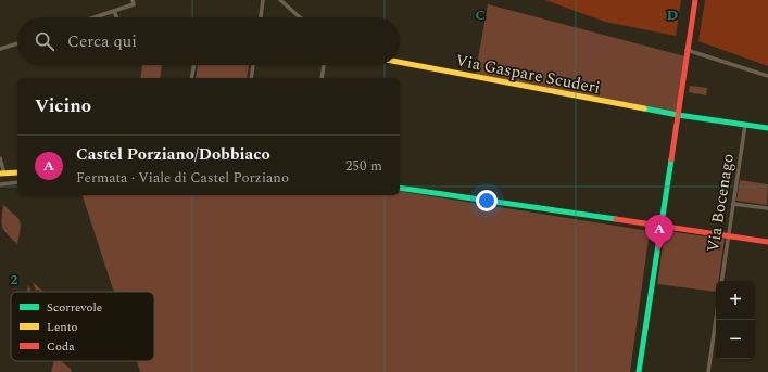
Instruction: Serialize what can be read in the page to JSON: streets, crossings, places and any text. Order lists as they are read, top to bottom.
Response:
{
  "streets": {
    "street": ["Via Gaspare Scuderi", "Via Bocenago"]
  },
  "crossings": [
    ["Via Gaspare Scuderi", "Via Bocenago"]
  ],
  "legend": ["Scorrevole", "Lento", "Coda"],
  "page": {
    "search": "Cerca qui",
    "heading": "Vicino",
    "list": [
      {
        "mark": "A",
        "name": "Castel Porziano/Dobbiaco",
        "note": "Fermata · Viale di Castel Porziano",
        "value": "250 m"
      }
    ],
    "pins": "A",
    "map_buttons": ["+", "−"]
  },
  "grid": {
    "columns": ["C", "D"],
    "rows": ["2"]
  }
}
